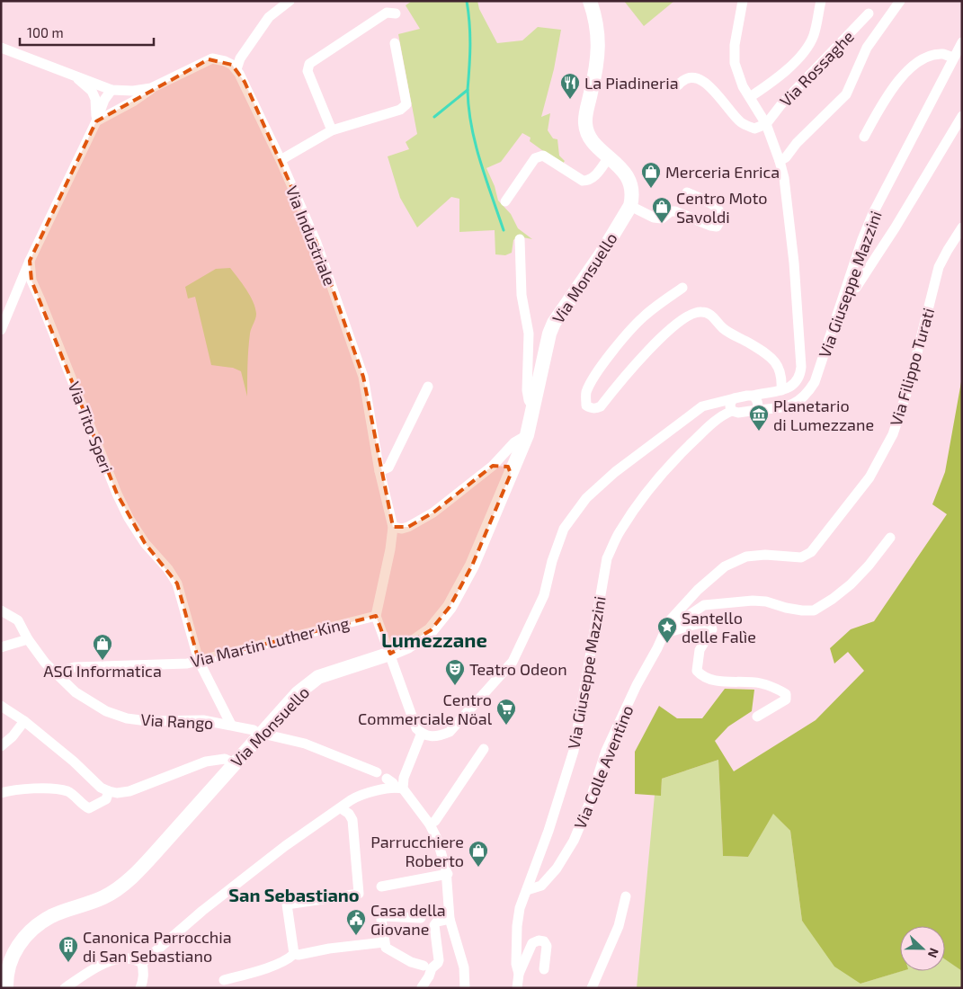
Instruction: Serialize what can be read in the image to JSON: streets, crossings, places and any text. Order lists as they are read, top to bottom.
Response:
{
  "streets": {
    "main road": ["Via Monsuello"],
    "street": [
      "Via Rossaghe",
      "Via Industriale",
      "Via Giuseppe Mazzini",
      "Via Filippo Turati",
      "Via Tito Speri",
      "Via Martin Luther King",
      "Via Rango",
      "Via Colle Aventino"
    ]
  },
  "crossings": [
    ["Via Industriale", "Via Martin Luther King"],
    ["Via Monsuello", "Via Rango"],
    ["Via Giuseppe Mazzini", "Via Colle Aventino"],
    ["Via Filippo Turati", "Via Colle Aventino"],
    ["Via Tito Speri", "Via Martin Luther King"],
    ["Via Tito Speri", "Via Rango"],
    ["Via Martin Luther King", "Via Rango"]
  ],
  "districts": ["Lumezzane", "San Sebastiano"],
  "places": {
    "restaurant": ["La Piadineria"],
    "shop": [
      "Merceria Enrica",
      "Centro Moto Savoldi",
      "ASG Informatica",
      "Parrucchiere Roberto"
    ],
    "museum": ["Planetario di Lumezzane"],
    "place": ["Santello delle Falìe"],
    "theatre": ["Teatro Odeon"],
    "supermarket": ["Centro Commerciale Nöal"],
    "public building": ["Casa della Giovane"],
    "building": ["Canonica Parrocchia di San Sebastiano"]
  },
  "scale_bar": "100 m",
  "north": "right"
}
